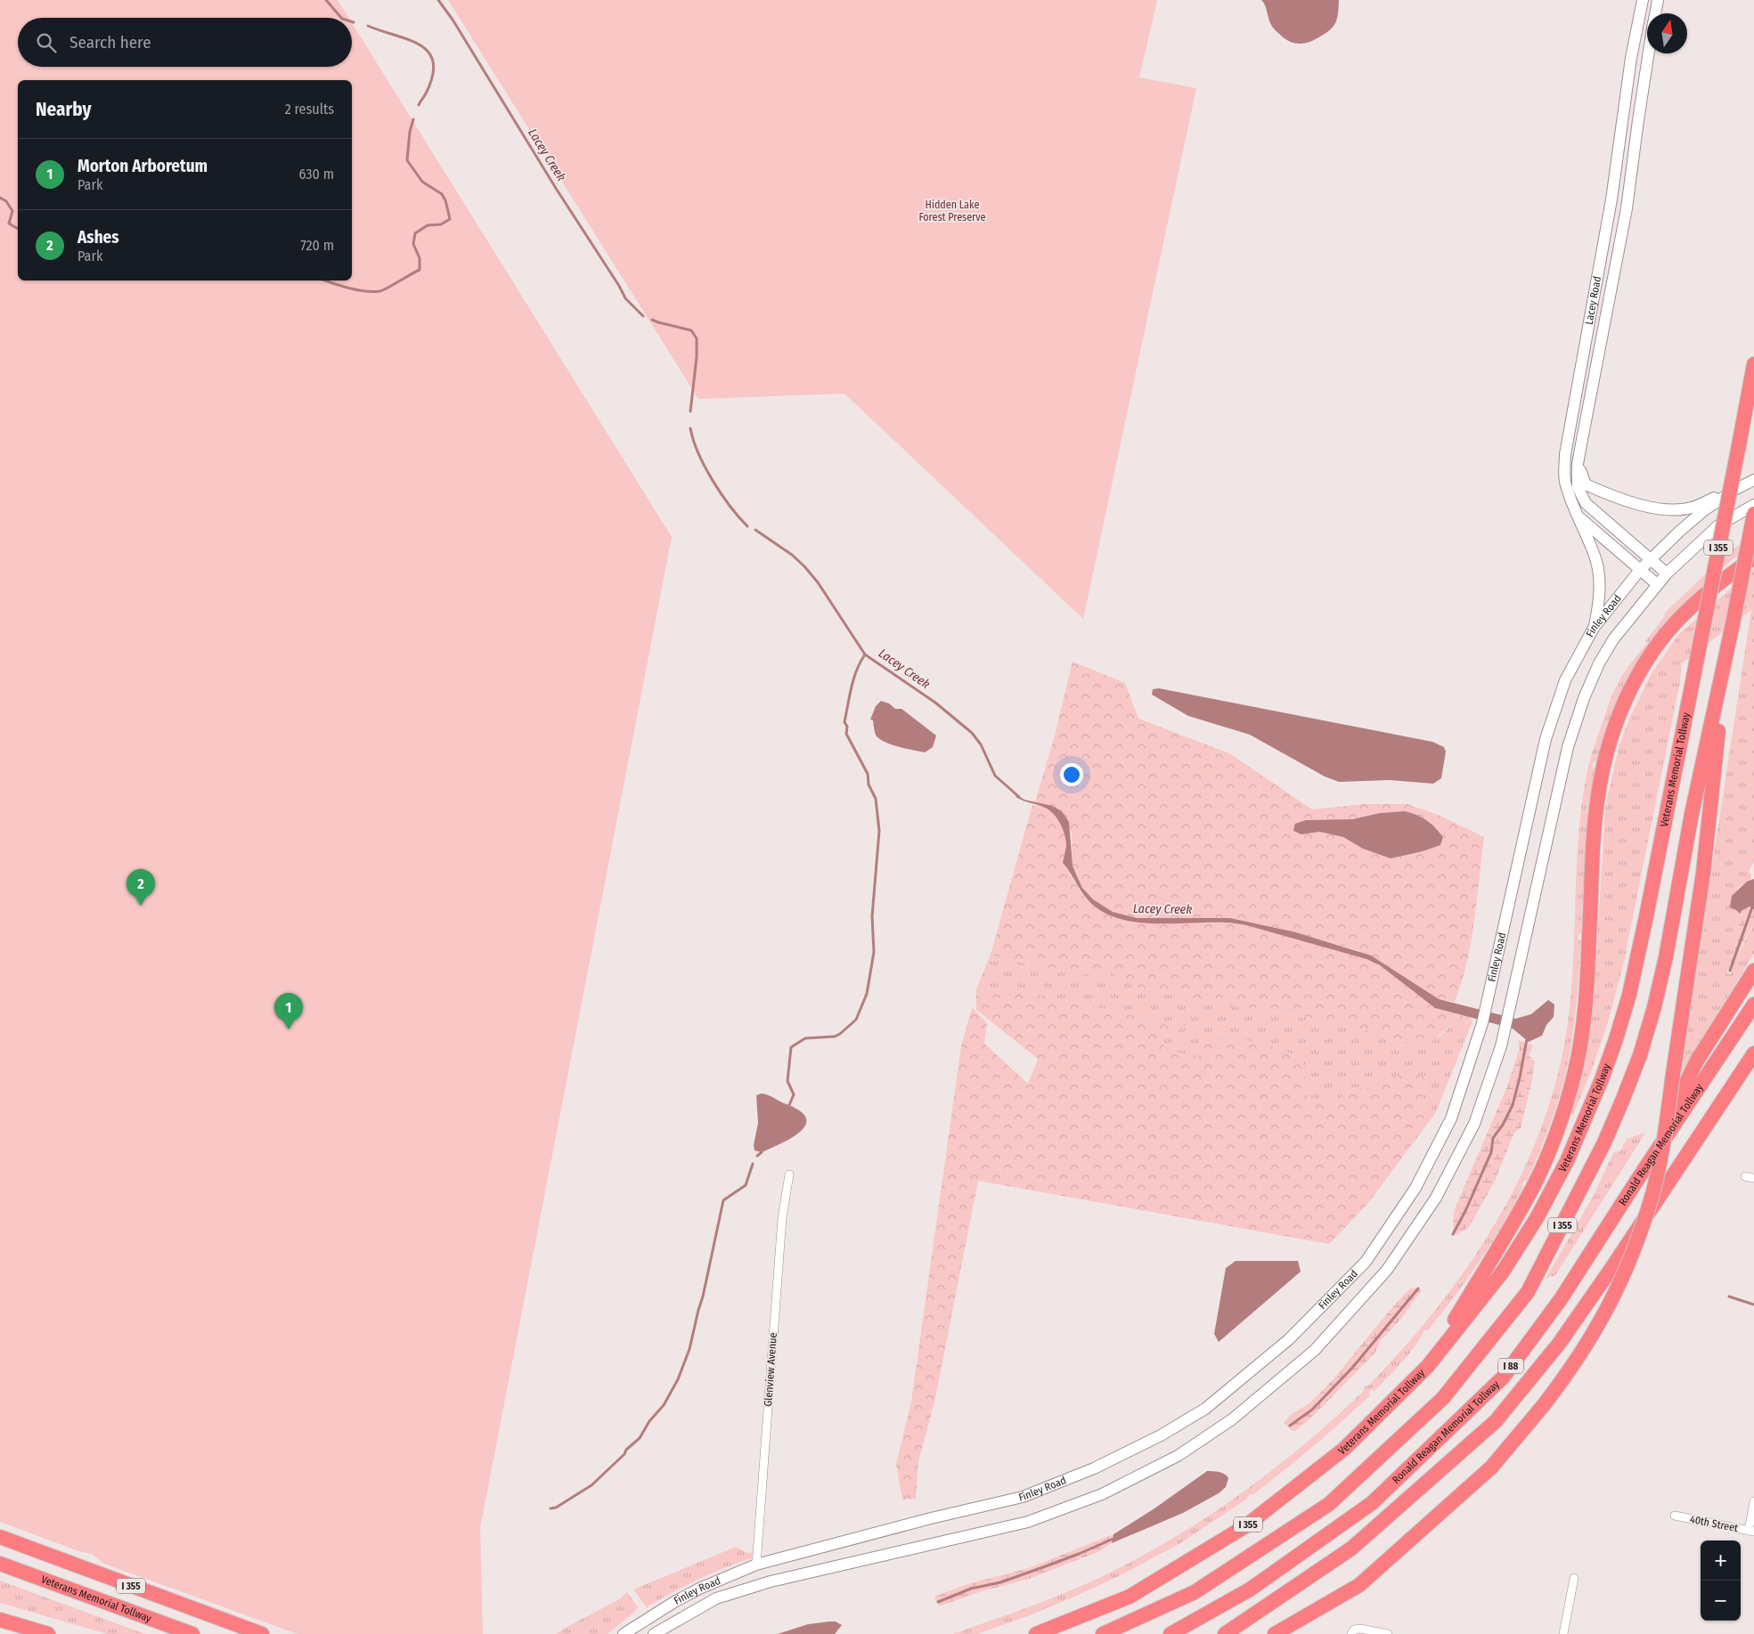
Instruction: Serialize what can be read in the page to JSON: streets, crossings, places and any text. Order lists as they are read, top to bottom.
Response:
{
  "streets": {
    "highway": [
      "I 355",
      "Veterans Memorial Tollway",
      "Ronald Reagan Memorial Tollway",
      "I 88"
    ],
    "main road": ["Lacey Road", "Finley Road"],
    "street": ["Glenview Avenue", "40th Street"]
  },
  "crossings": [
    ["Lacey Road", "Finley Road"],
    ["Finley Road", "Glenview Avenue"]
  ],
  "water": ["Lacey Creek"],
  "parks": ["Hidden Lake Forest Preserve"],
  "north": "top",
  "page": {
    "search": "Search here",
    "heading": ["Nearby", "2 results"],
    "list": [
      {
        "mark": "1",
        "name": "Morton Arboretum",
        "note": "Park",
        "value": "630 m"
      },
      {
        "mark": "2",
        "name": "Ashes",
        "note": "Park",
        "value": "720 m"
      }
    ],
    "pins": ["2", "1"],
    "map_buttons": ["+", "−"]
  }
}
